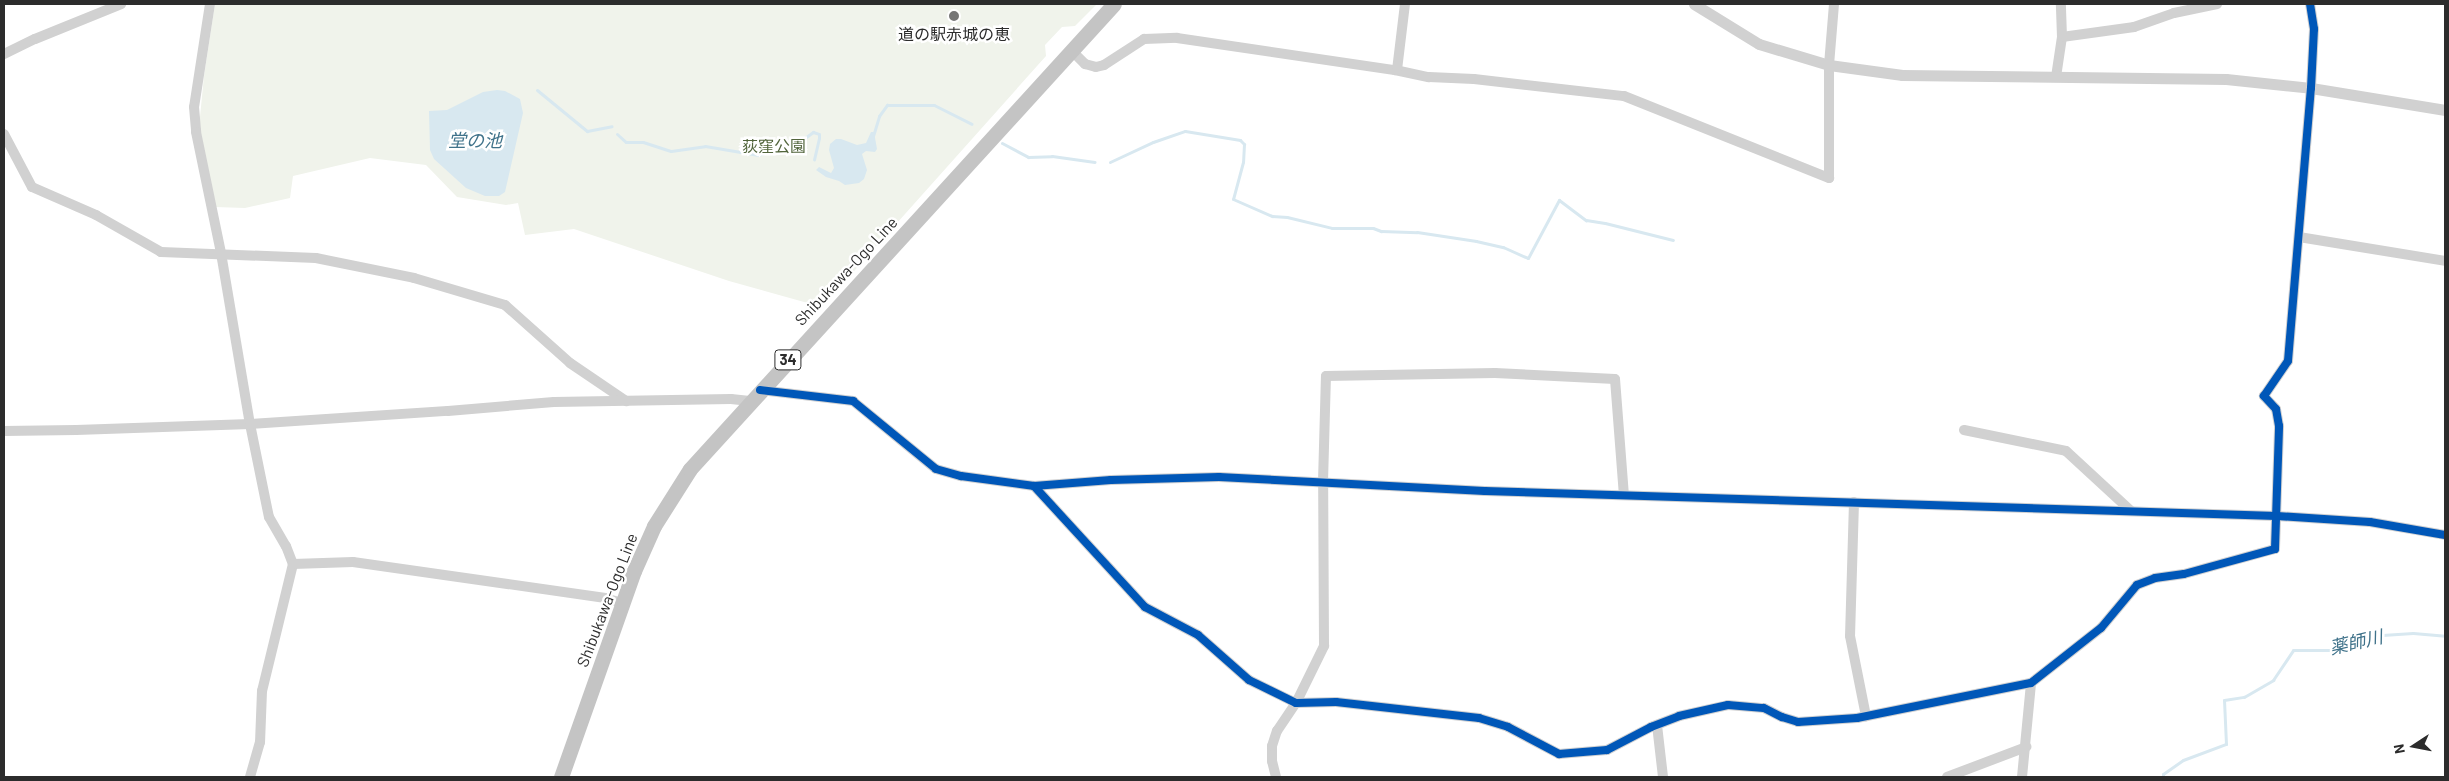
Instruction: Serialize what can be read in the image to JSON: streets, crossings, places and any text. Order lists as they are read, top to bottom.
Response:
{
  "streets": {
    "main road": ["Shibukawa-Ogo Line", "34"]
  },
  "water": ["堂の池", "薬師川"],
  "parks": ["荻窪公園"],
  "places": ["道の駅赤城の恵"],
  "north": "left"
}
